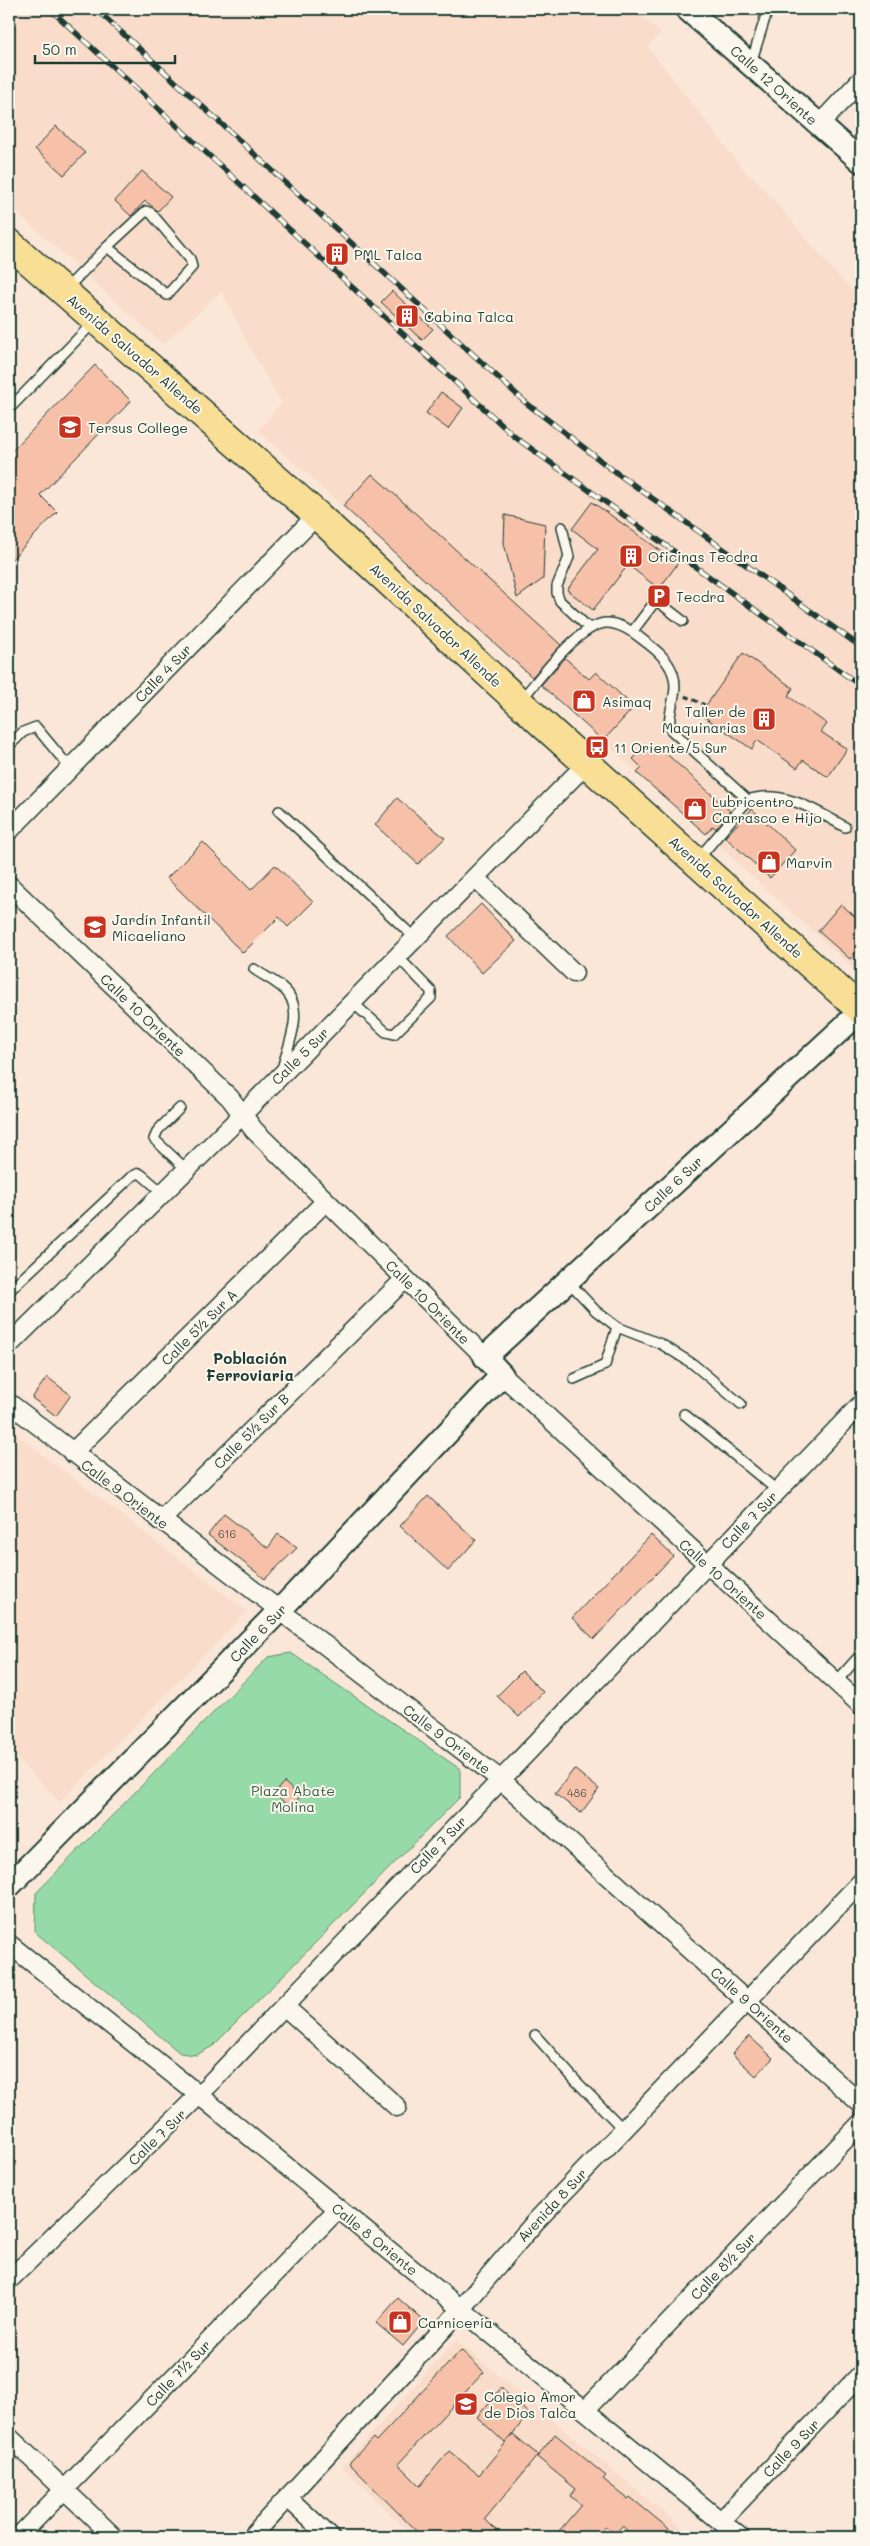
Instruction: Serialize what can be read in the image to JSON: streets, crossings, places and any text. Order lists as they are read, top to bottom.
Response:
{
  "streets": {
    "main road": ["Avenida Salvador Allende"],
    "street": [
      "Calle 12 Oriente",
      "Calle 4 Sur",
      "Calle 10 Oriente",
      "Calle 5 Sur",
      "Calle 6 Sur",
      "Calle 5½ Sur A",
      "Calle 5½ Sur B",
      "Calle 9 Oriente",
      "Calle 7 Sur",
      "Avenida 8 Sur",
      "Calle 8 Oriente",
      "Calle 8½ Sur",
      "Calle 7½ Sur",
      "Calle 9 Sur"
    ]
  },
  "crossings": [
    ["Avenida Salvador Allende", "Calle 4 Sur"],
    ["Avenida Salvador Allende", "Calle 5 Sur"],
    ["Avenida Salvador Allende", "Calle 6 Sur"],
    ["Calle 10 Oriente", "Calle 5 Sur"],
    ["Calle 10 Oriente", "Calle 6 Sur"],
    ["Calle 10 Oriente", "Calle 5½ Sur A"],
    ["Calle 10 Oriente", "Calle 5½ Sur B"],
    ["Calle 10 Oriente", "Calle 7 Sur"],
    ["Calle 6 Sur", "Calle 9 Oriente"],
    ["Calle 5½ Sur A", "Calle 9 Oriente"],
    ["Calle 5½ Sur B", "Calle 9 Oriente"],
    ["Calle 9 Oriente", "Calle 7 Sur"],
    ["Calle 9 Oriente", "Avenida 8 Sur"],
    ["Calle 7 Sur", "Calle 8 Oriente"],
    ["Avenida 8 Sur", "Calle 8 Oriente"],
    ["Calle 8 Oriente", "Calle 8½ Sur"],
    ["Calle 8 Oriente", "Calle 7½ Sur"],
    ["Calle 8 Oriente", "Calle 9 Sur"]
  ],
  "districts": ["Población Ferroviaria"],
  "parks": ["Plaza Abate Molina"],
  "places": {
    "building": [
      "PML Talca",
      "Cabina Talca",
      "Oficinas Tecdra",
      "Taller de Maquinarias"
    ],
    "school or university": ["Tersus College", "Jardín Infantil Micaeliano", "Colegio Amor de Dios Talca"],
    "parking": ["Tecdra"],
    "shop": [
      "Asimaq",
      "Lubricentro Carrasco e Hijo",
      "Marvin",
      "Carnicería"
    ],
    "bus stop": ["11 Oriente/5 Sur"]
  },
  "house_numbers": ["616", "486"],
  "scale_bar": "50 m"
}
